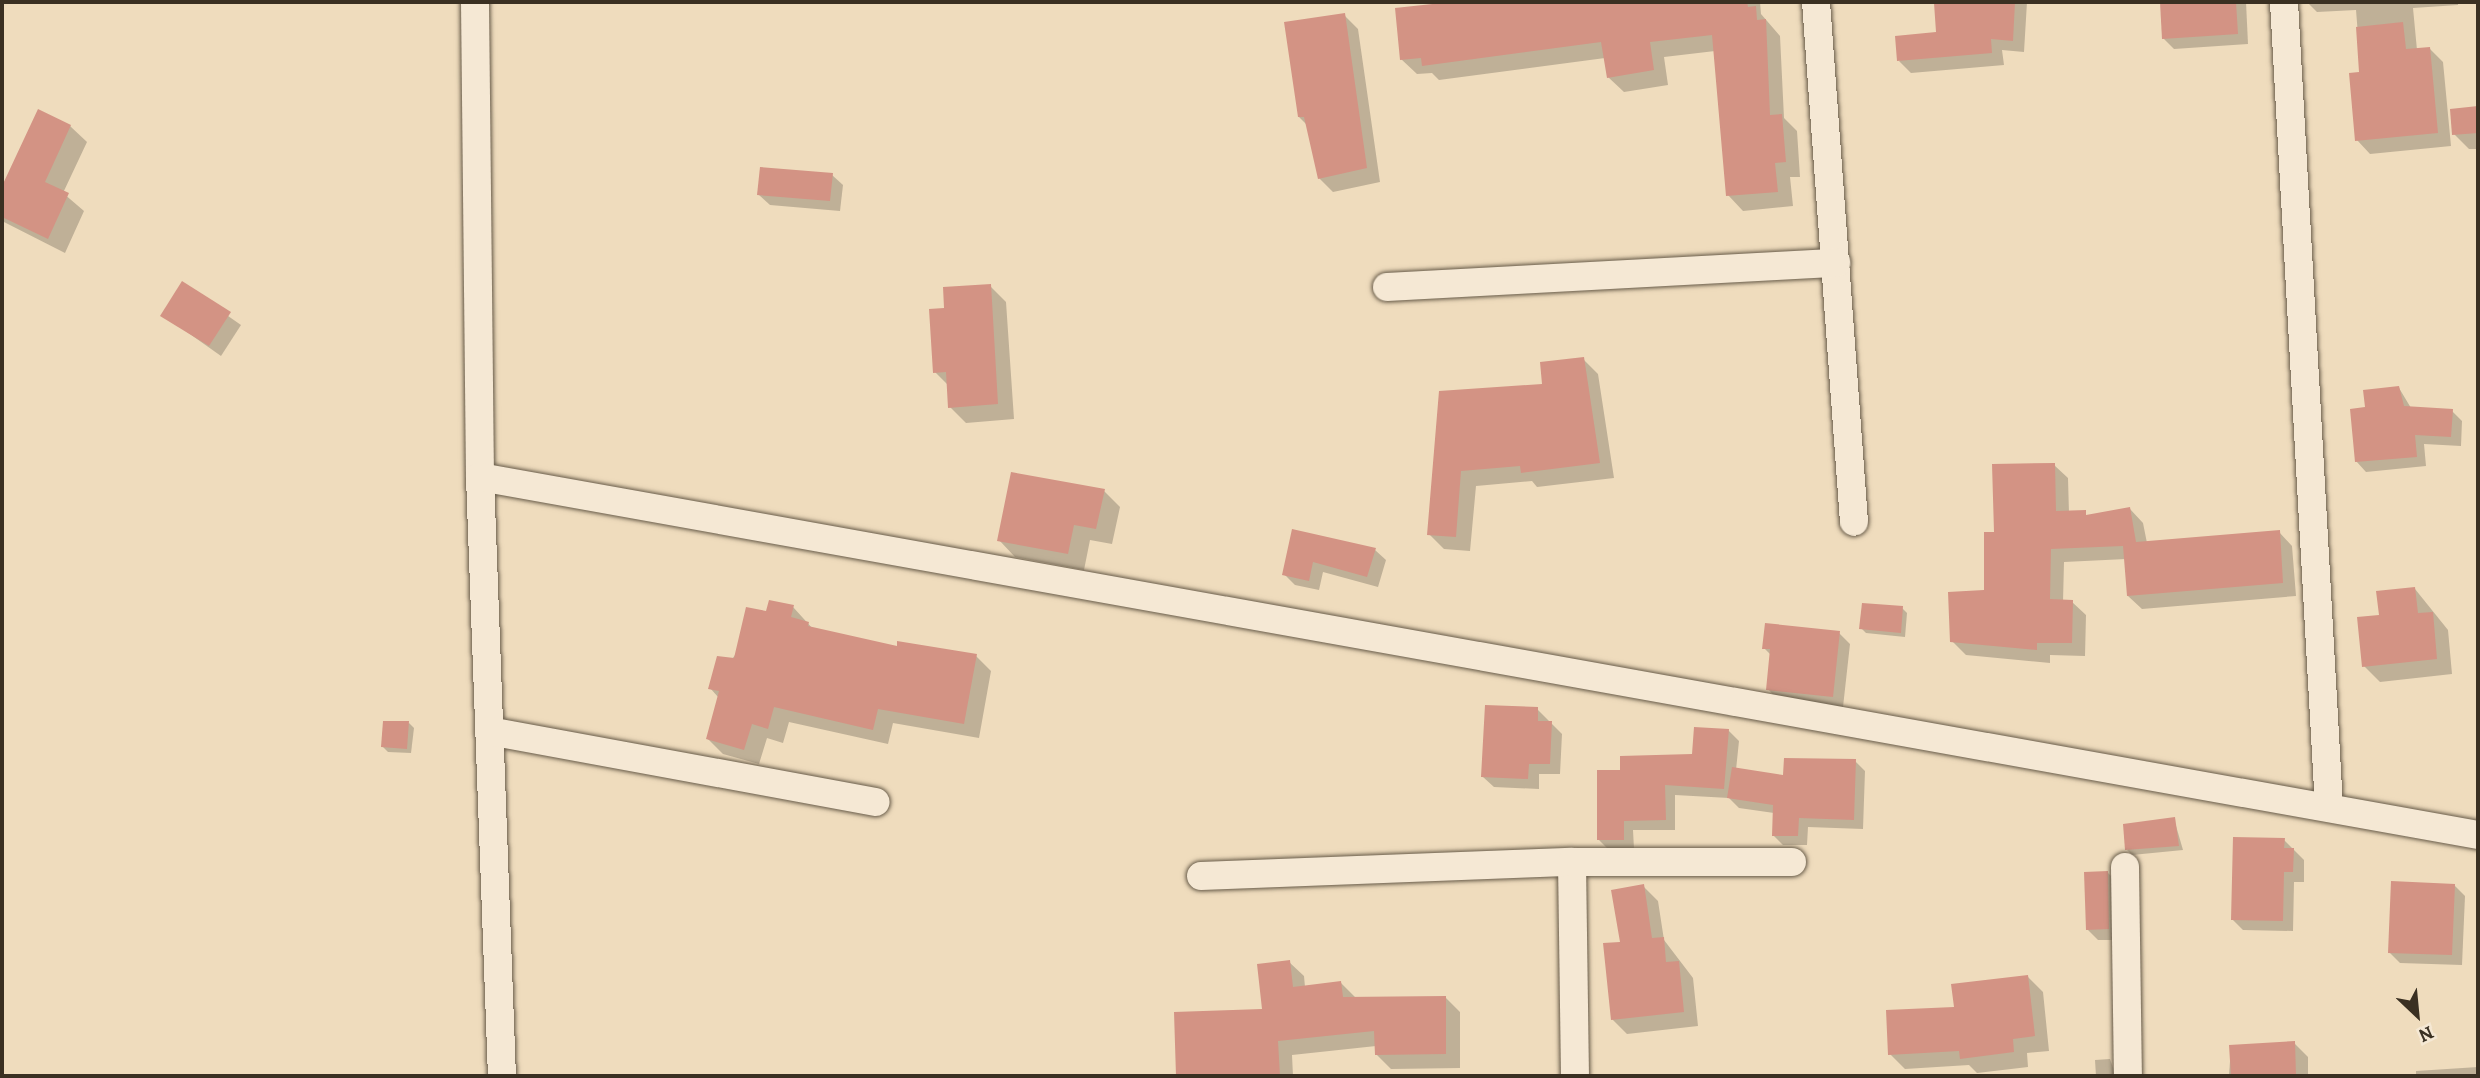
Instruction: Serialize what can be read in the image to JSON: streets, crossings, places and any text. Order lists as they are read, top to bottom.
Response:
{
  "north": "bottom right"
}
